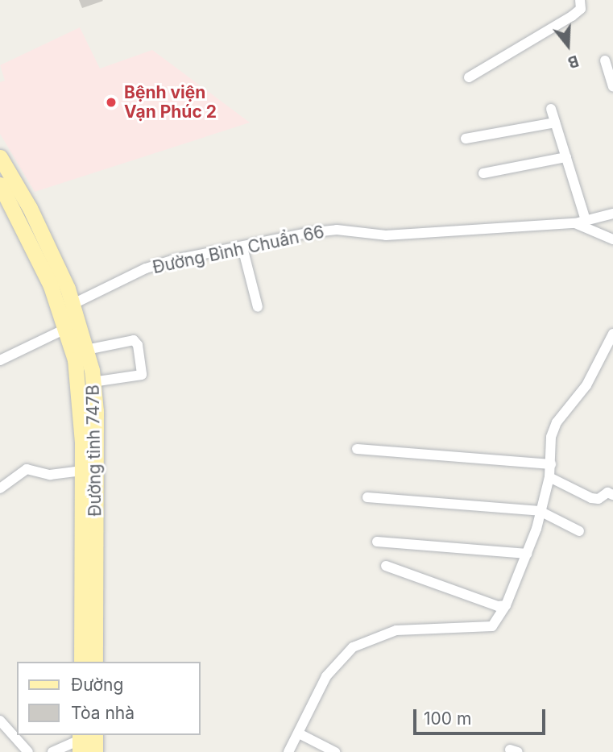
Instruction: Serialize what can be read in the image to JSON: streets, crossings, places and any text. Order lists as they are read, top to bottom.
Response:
{
  "streets": {
    "main road": ["Đường tỉnh 747B"],
    "street": ["Đường Bình Chuẩn 66"]
  },
  "crossings": [
    ["Đường Bình Chuẩn 66", "Đường tỉnh 747B"]
  ],
  "places": ["Bệnh viện Vạn Phúc 2"],
  "legend": ["Đường", "Tòa nhà"],
  "scale_bar": "100 m",
  "north": "bottom"
}
